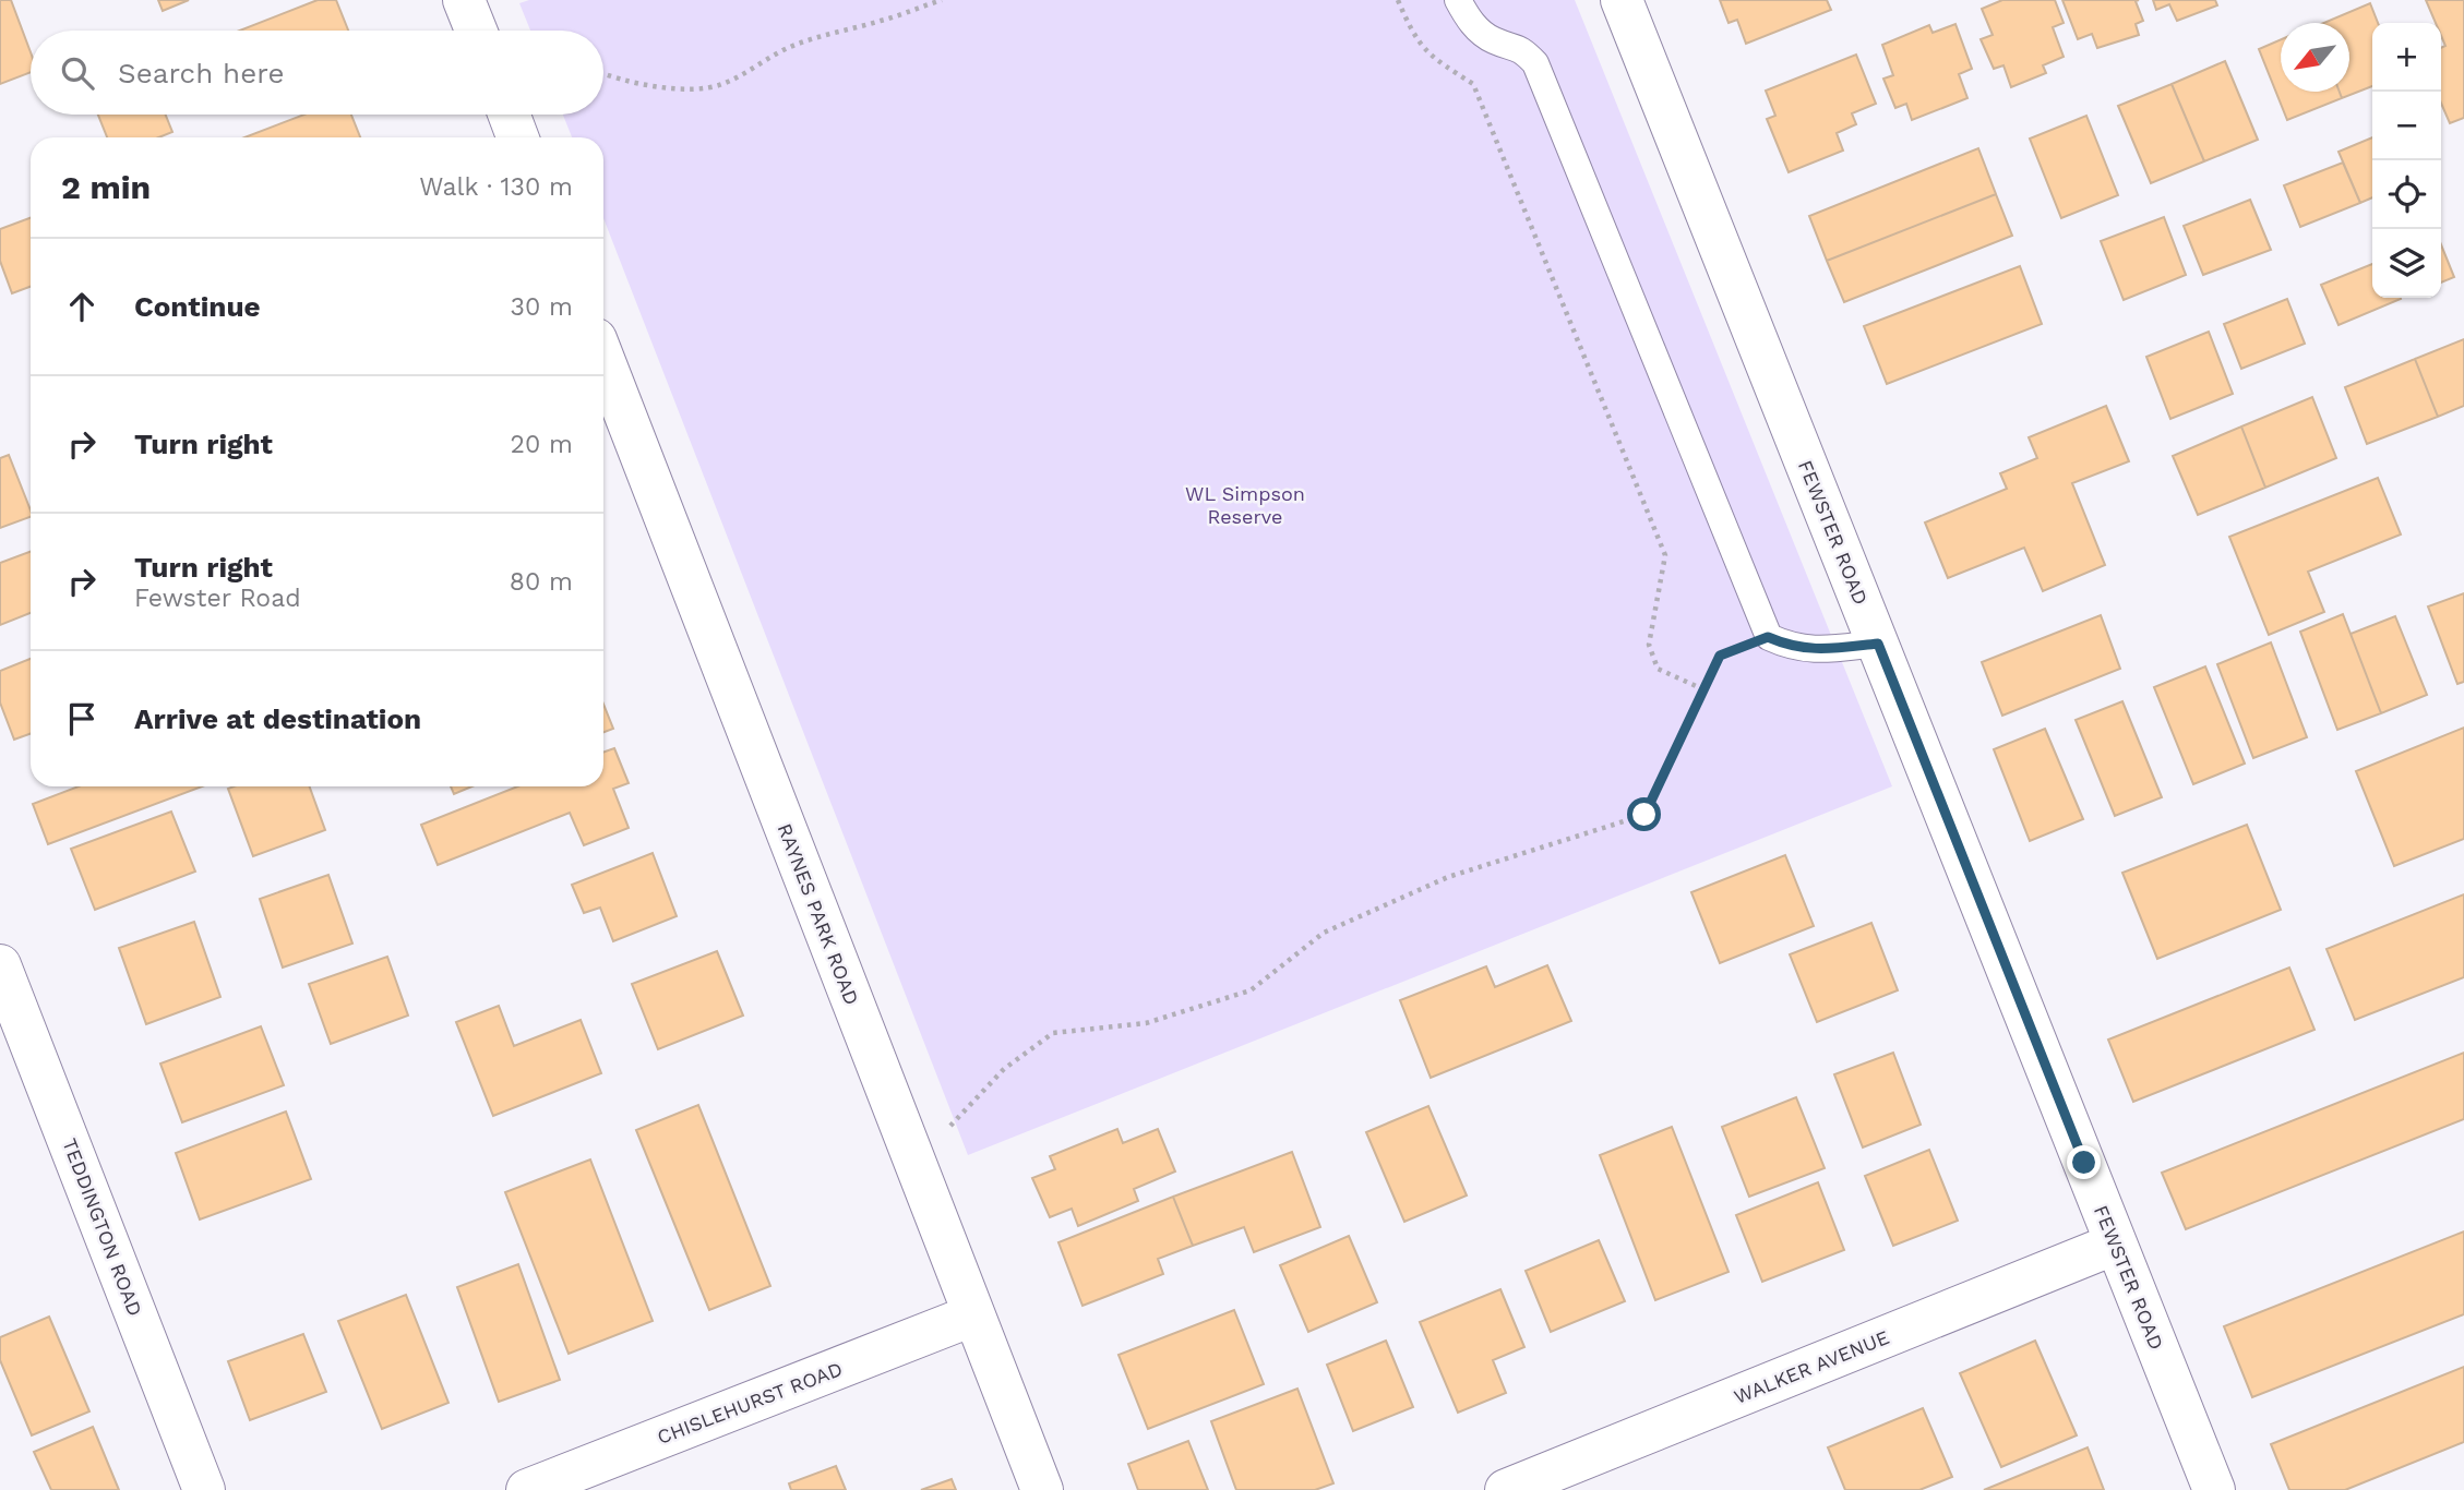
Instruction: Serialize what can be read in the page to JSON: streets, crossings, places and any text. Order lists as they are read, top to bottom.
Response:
{
  "streets": {
    "street": [
      "FEWSTER ROAD",
      "RAYNES PARK ROAD",
      "TEDDINGTON ROAD",
      "WALKER AVENUE",
      "CHISLEHURST ROAD"
    ]
  },
  "crossings": [
    ["FEWSTER ROAD", "WALKER AVENUE"],
    ["RAYNES PARK ROAD", "CHISLEHURST ROAD"]
  ],
  "parks": ["WL Simpson Reserve"],
  "north": "bottom left",
  "page": {
    "map_buttons": ["+", "−"],
    "search": "Search here",
    "heading": ["2 min", "Walk · 130 m"],
    "list": [
      ["Continue", "30 m"],
      ["Turn right", "20 m"],
      ["Turn right", "Fewster Road", "80 m"],
      "Arrive at destination"
    ]
  }
}
